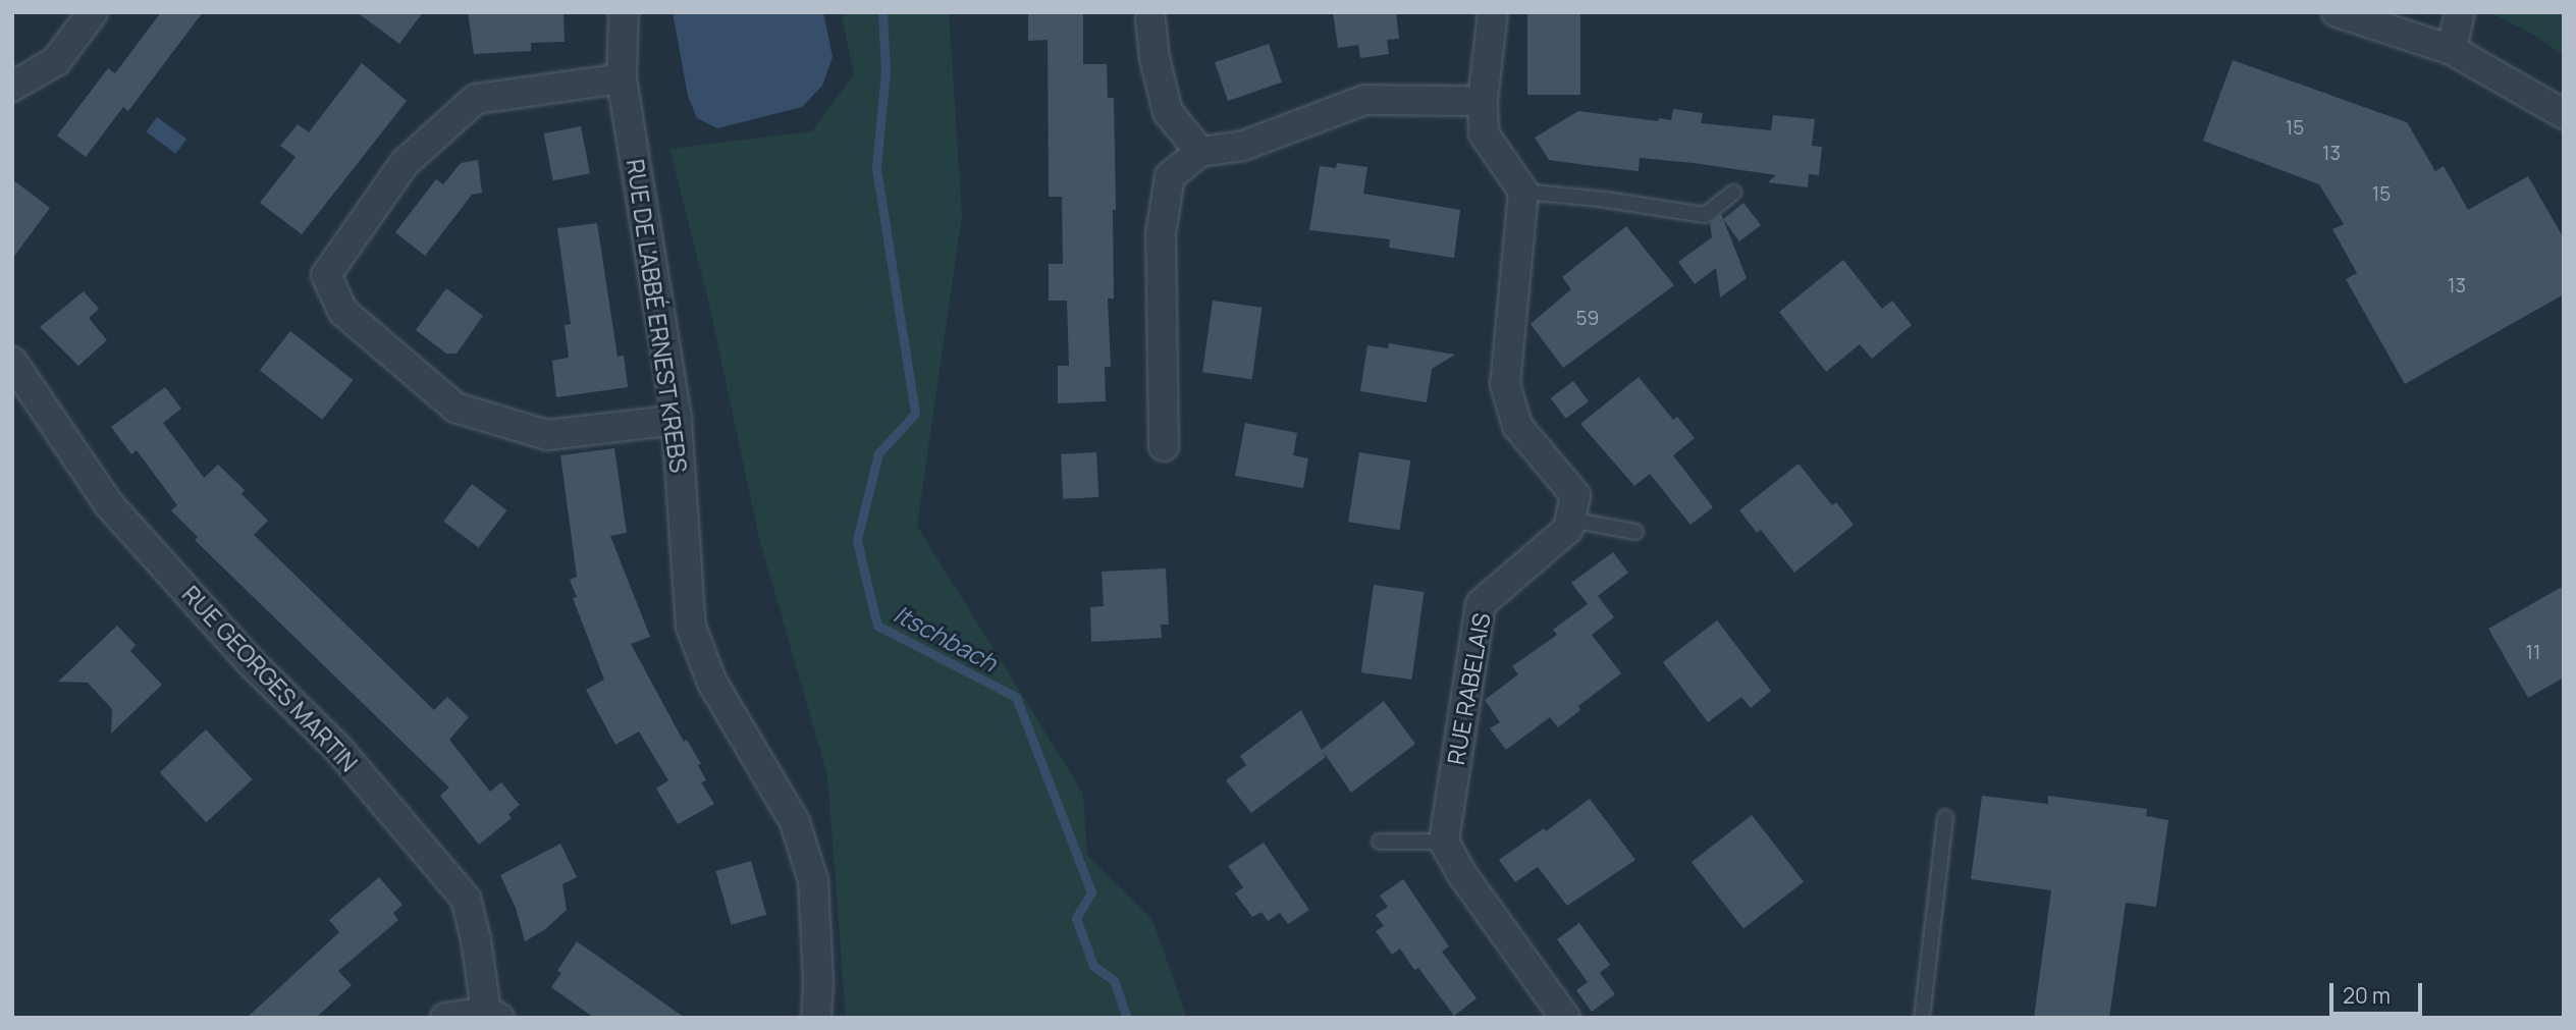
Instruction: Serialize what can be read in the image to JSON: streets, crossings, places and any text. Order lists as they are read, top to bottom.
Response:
{
  "streets": {
    "street": ["RUE DE L'ABBÉ ERNEST KREBS", "RUE GEORGES MARTIN", "RUE RABELAIS"]
  },
  "water": ["Itschbach"],
  "house_numbers": [
    "15",
    "13",
    "15",
    "13",
    "59",
    "11"
  ],
  "scale_bar": "20 m"
}
